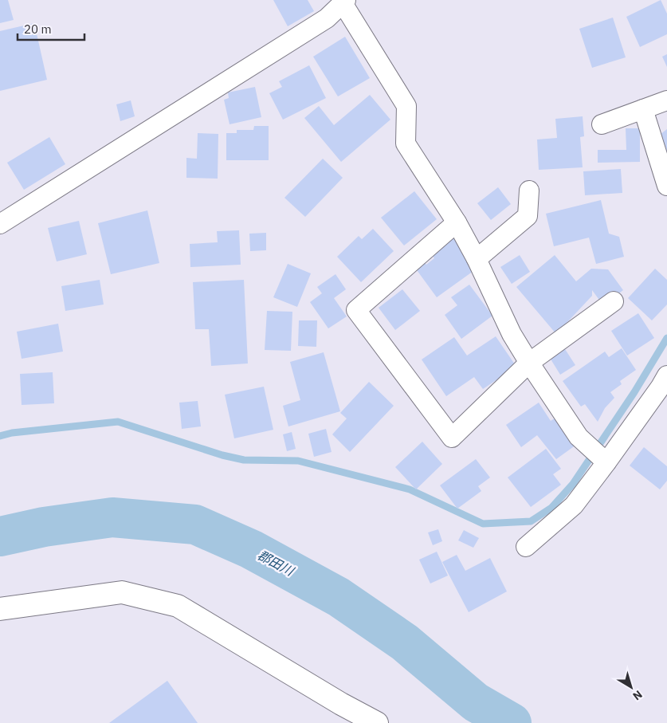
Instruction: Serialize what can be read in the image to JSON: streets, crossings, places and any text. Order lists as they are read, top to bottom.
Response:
{
  "water": ["郡田川"],
  "scale_bar": "20 m",
  "north": "bottom right"
}
